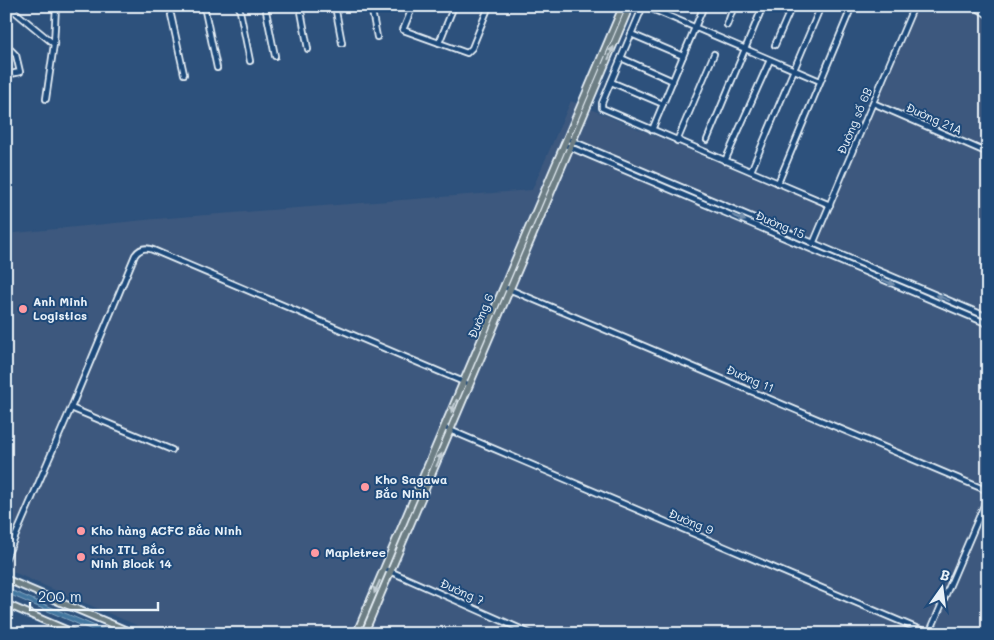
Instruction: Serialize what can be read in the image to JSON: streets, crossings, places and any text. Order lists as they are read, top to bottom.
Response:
{
  "streets": {
    "main road": ["Đường 6"],
    "street": [
      "Đường 21A",
      "Đường số 6B",
      "Đường 15",
      "Đường 11",
      "Đường 9",
      "Đường 7"
    ]
  },
  "crossings": [
    ["Đường 21A", "Đường số 6B"],
    ["Đường số 6B", "Đường 15"],
    ["Đường 15", "Đường 6"],
    ["Đường 6", "Đường 11"],
    ["Đường 6", "Đường 9"],
    ["Đường 6", "Đường 7"]
  ],
  "places": [
    "Anh Minh Logistics",
    "Kho Sagawa Bắc Ninh",
    "Kho hàng ACFC Bắc Ninh",
    "Mapletree",
    "Kho ITL Bắc Ninh Block 14"
  ],
  "scale_bar": "200 m",
  "north": "top"
}
